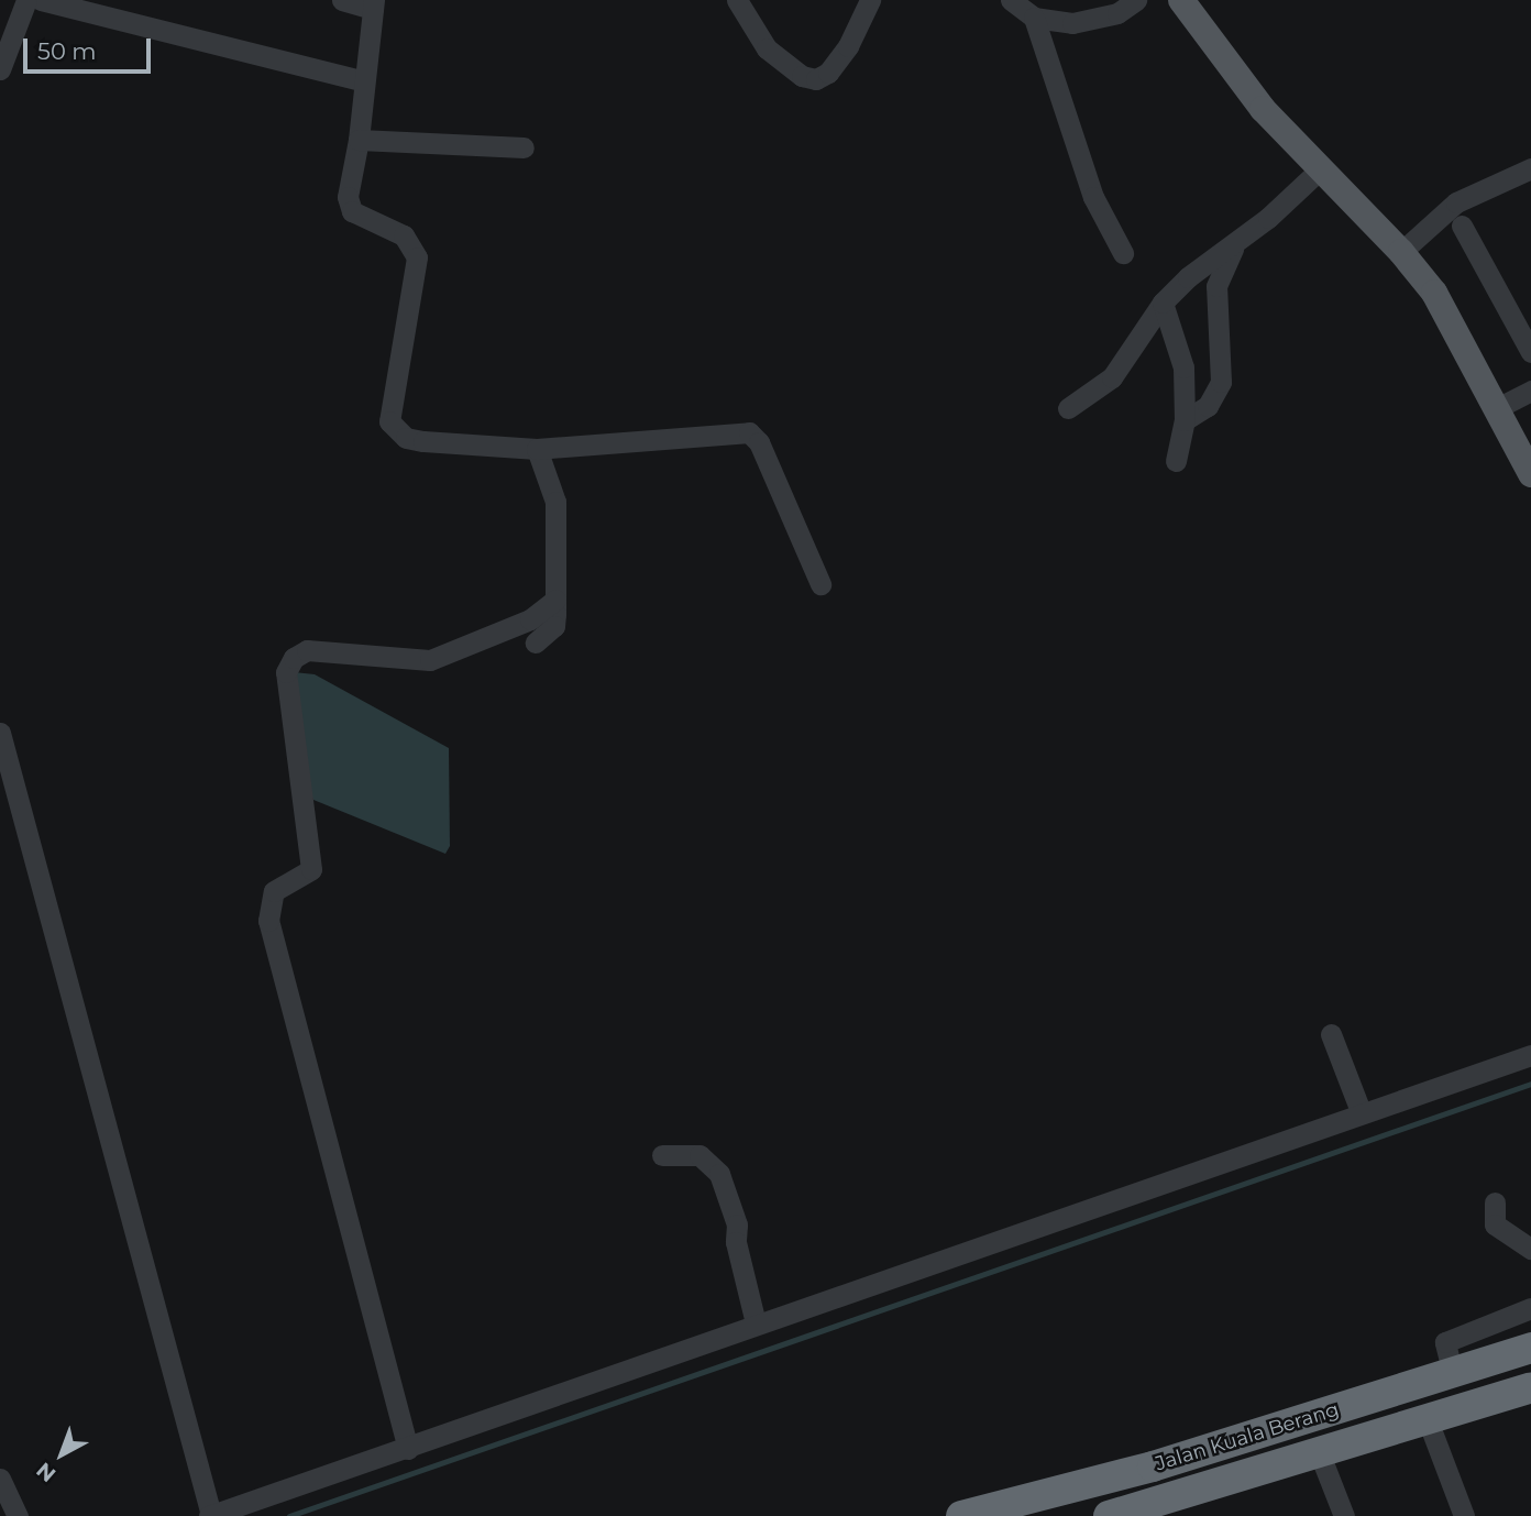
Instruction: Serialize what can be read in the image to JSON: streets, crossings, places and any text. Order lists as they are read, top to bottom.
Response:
{
  "streets": {
    "highway": ["Jalan Kuala Berang"]
  },
  "scale_bar": "50 m",
  "north": "bottom left"
}
